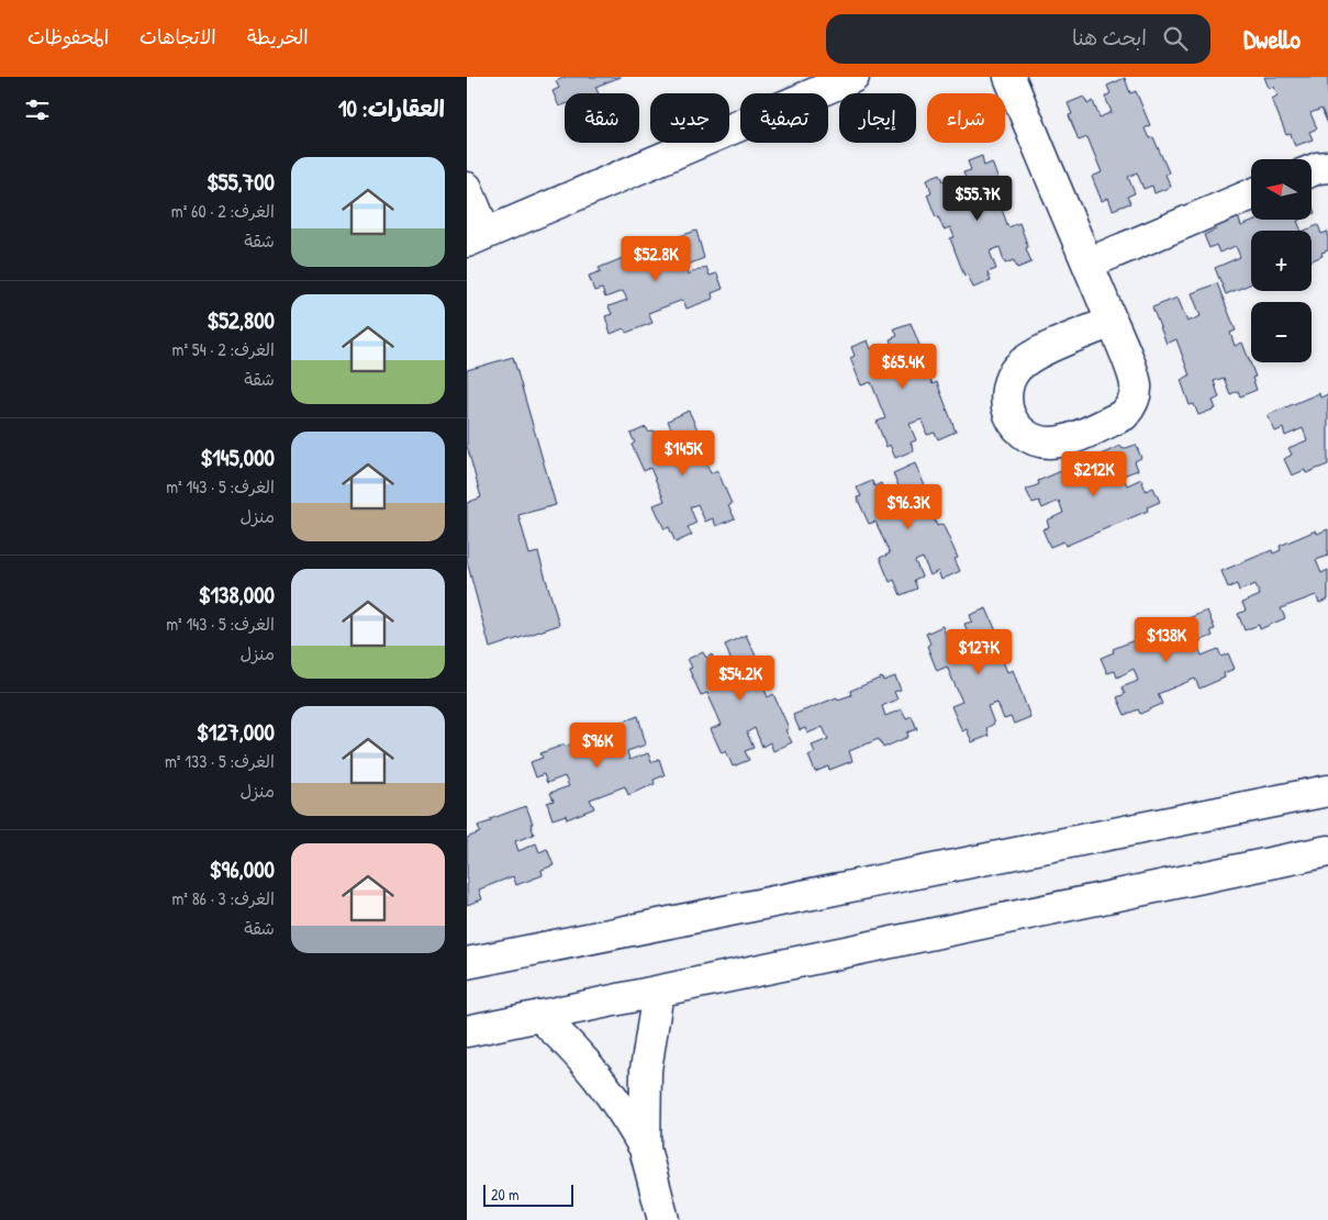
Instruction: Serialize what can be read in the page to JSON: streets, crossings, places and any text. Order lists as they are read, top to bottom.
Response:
{
  "scale_bar": "20 m",
  "north": "left",
  "page": {
    "header": "Dwello",
    "search": "ابحث هنا",
    "nav": ["الخريطة", "الاتجاهات", "المحفوظات"],
    "heading": "العقارات: 10",
    "chip": [
      "شراء",
      "إيجار",
      "تصفية",
      "جديد",
      "شقة"
    ],
    "list": [
      {
        "name": "$55,700",
        "note": "الغرف: 2 · 60 m² · شقة"
      },
      {
        "name": "$52,800",
        "note": "الغرف: 2 · 54 m² · شقة"
      },
      {
        "name": "$145,000",
        "note": "الغرف: 5 · 143 m² · منزل"
      },
      {
        "name": "$138,000",
        "note": "الغرف: 5 · 143 m² · منزل"
      },
      {
        "name": "$127,000",
        "note": "الغرف: 5 · 133 m² · منزل"
      },
      {
        "name": "$96,000",
        "note": "الغرف: 3 · 86 m² · شقة"
      }
    ],
    "map_buttons": ["+", "−"],
    "price": [
      "$55.7K",
      "$52.8K",
      "$65.4K",
      "$145K",
      "$212K",
      "$96.3K",
      "$138K",
      "$127K",
      "$54.2K",
      "$96K"
    ],
    "scale": "20 m"
  }
}
